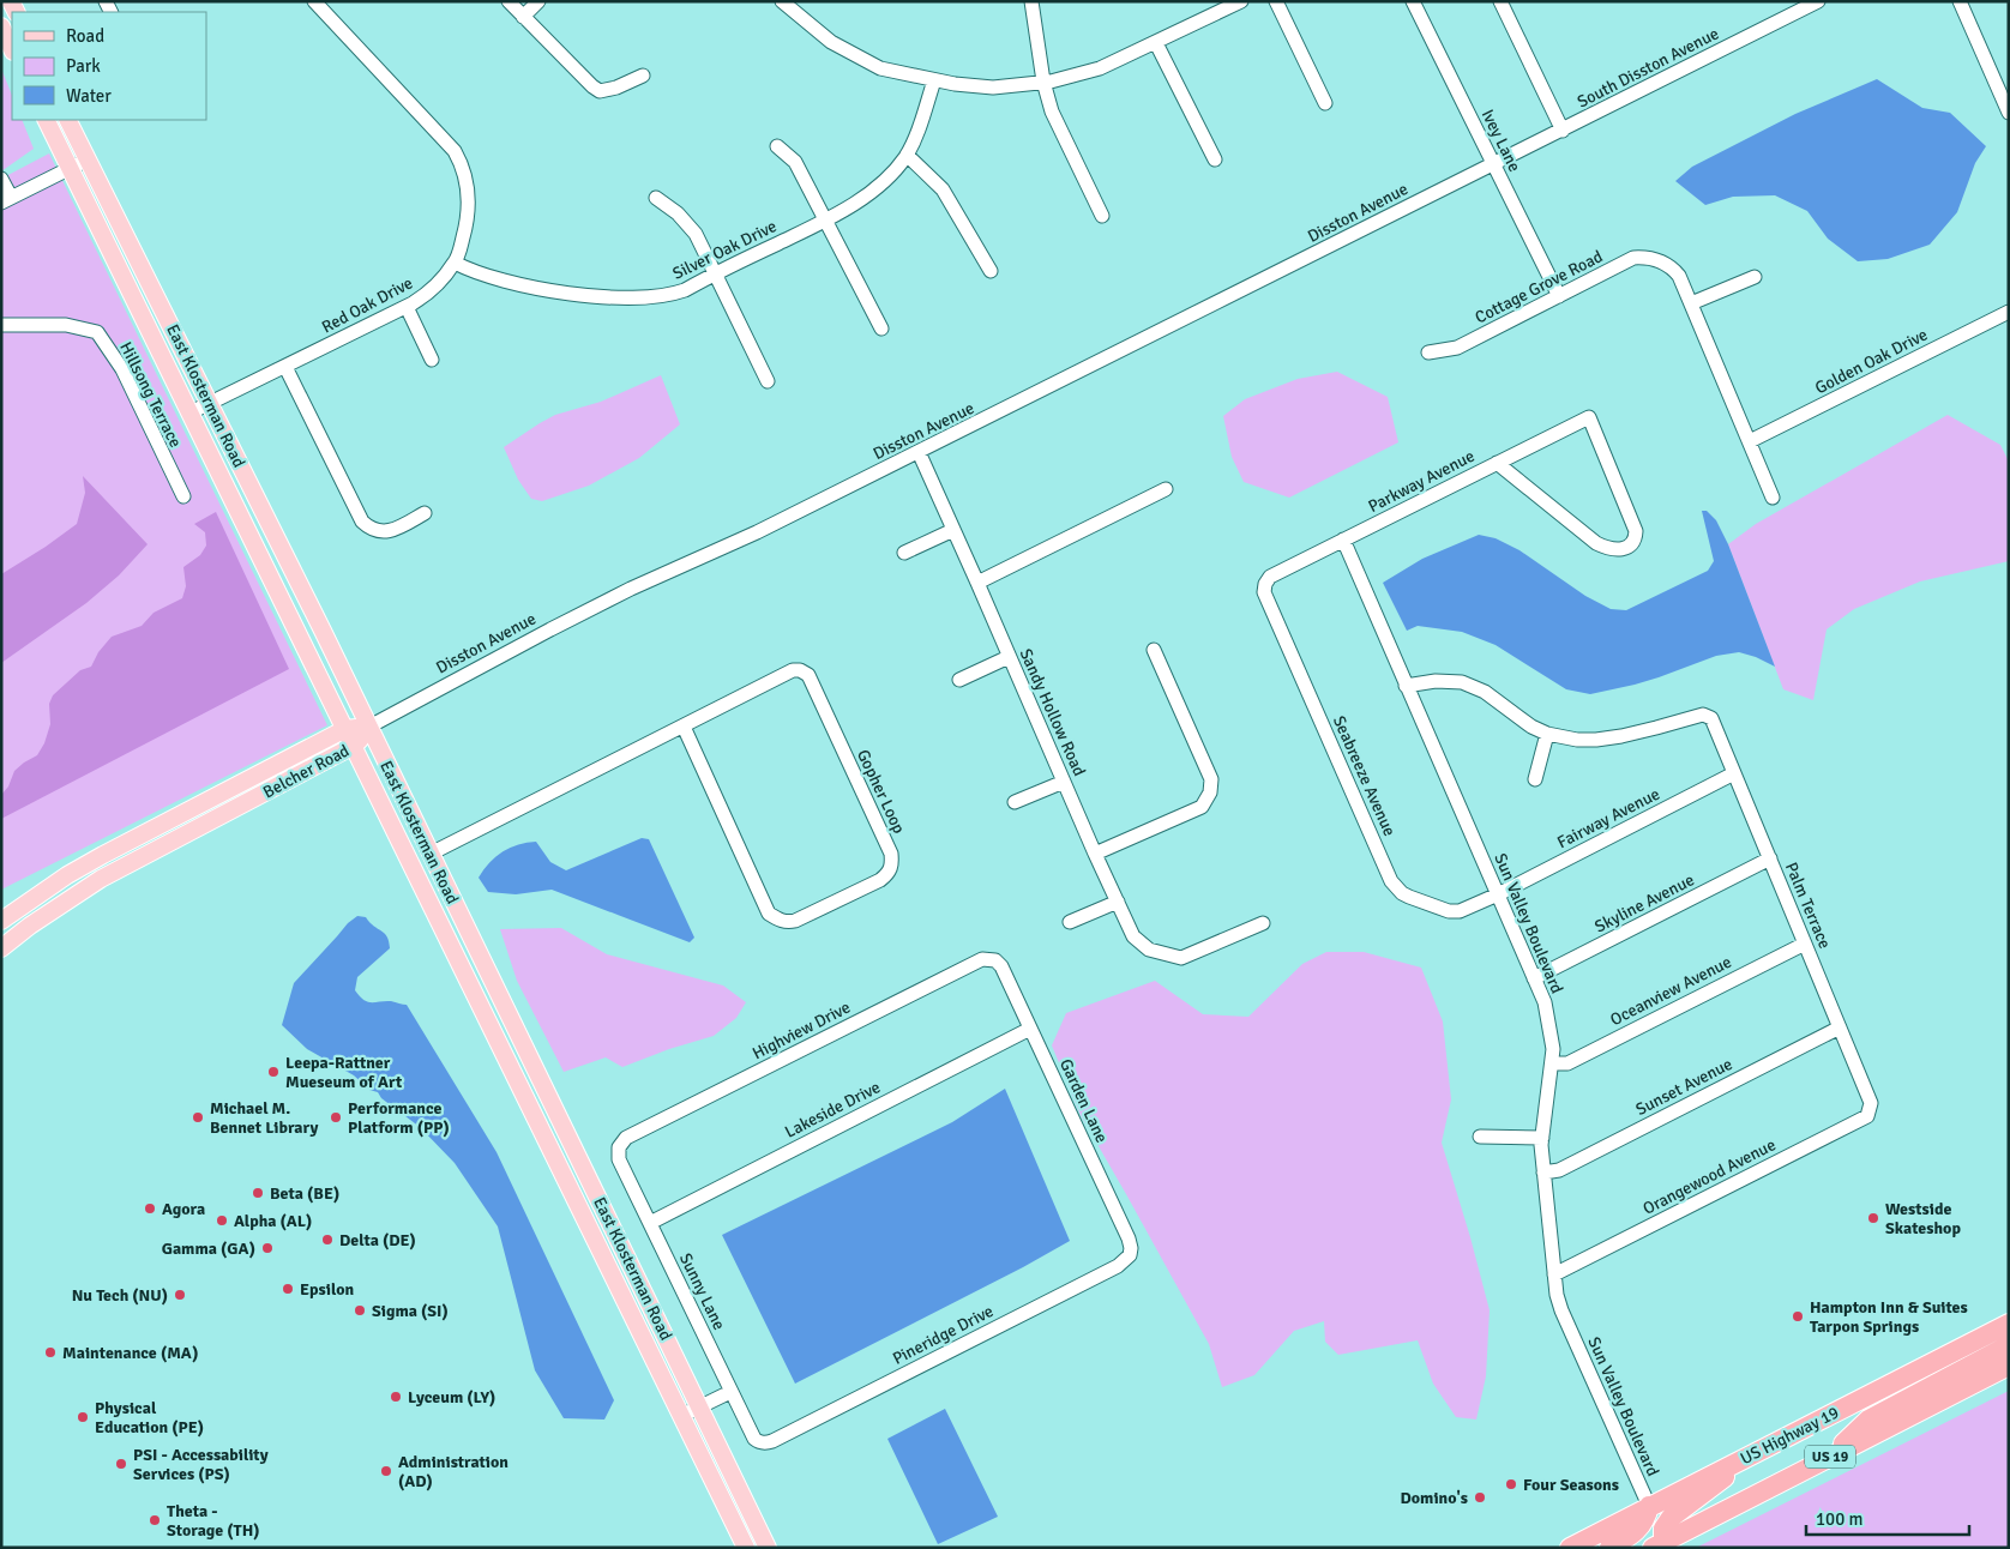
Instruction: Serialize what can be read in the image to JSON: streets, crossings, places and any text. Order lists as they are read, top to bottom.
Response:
{
  "streets": {
    "highway": ["US Highway 19", "US 19"],
    "main road": ["East Klosterman Road", "Belcher Road"],
    "street": [
      "South Disston Avenue",
      "Ivey Lane",
      "Disston Avenue",
      "Silver Oak Drive",
      "Cottage Grove Road",
      "Red Oak Drive",
      "Golden Oak Drive",
      "Hillsong Terrace",
      "Parkway Avenue",
      "Sandy Hollow Road",
      "Seabreeze Avenue",
      "Gopher Loop",
      "Fairway Avenue",
      "Skyline Avenue",
      "Palm Terrace",
      "Sun Valley Boulevard",
      "Oceanview Avenue",
      "Highview Drive",
      "Sunset Avenue",
      "Garden Lane",
      "Lakeside Drive",
      "Orangewood Avenue",
      "Sunny Lane",
      "Pineridge Drive"
    ]
  },
  "crossings": [
    ["South Disston Avenue", "Ivey Lane"],
    ["South Disston Avenue", "Disston Avenue"],
    ["Ivey Lane", "Disston Avenue"],
    ["Ivey Lane", "Cottage Grove Road"],
    ["Disston Avenue", "East Klosterman Road"],
    ["Disston Avenue", "Sandy Hollow Road"],
    ["Disston Avenue", "Belcher Road"],
    ["Silver Oak Drive", "Red Oak Drive"],
    ["Red Oak Drive", "East Klosterman Road"],
    ["East Klosterman Road", "Belcher Road"],
    ["East Klosterman Road", "Gopher Loop"],
    ["Parkway Avenue", "Seabreeze Avenue"],
    ["Parkway Avenue", "Sun Valley Boulevard"],
    ["Seabreeze Avenue", "Fairway Avenue"],
    ["Seabreeze Avenue", "Sun Valley Boulevard"],
    ["Fairway Avenue", "Palm Terrace"],
    ["Fairway Avenue", "Sun Valley Boulevard"],
    ["Skyline Avenue", "Palm Terrace"],
    ["Skyline Avenue", "Sun Valley Boulevard"],
    ["Palm Terrace", "Oceanview Avenue"],
    ["Palm Terrace", "Sunset Avenue"],
    ["Palm Terrace", "Orangewood Avenue"],
    ["Sun Valley Boulevard", "Oceanview Avenue"],
    ["Sun Valley Boulevard", "Sunset Avenue"],
    ["Sun Valley Boulevard", "Orangewood Avenue"],
    ["Sun Valley Boulevard", "US Highway 19"],
    ["Highview Drive", "Garden Lane"],
    ["Highview Drive", "Sunny Lane"],
    ["Garden Lane", "Lakeside Drive"],
    ["Garden Lane", "Pineridge Drive"],
    ["Lakeside Drive", "Sunny Lane"],
    ["Sunny Lane", "Pineridge Drive"]
  ],
  "places": [
    "Leepa-Rattner Mueseum of Art",
    "Michael M. Bennet Library",
    "Performance Platform (PP)",
    "Beta (BE)",
    "Agora",
    "Westside Skateshop",
    "Alpha (AL)",
    "Delta (DE)",
    "Gamma (GA)",
    "Epsilon",
    "Nu Tech (NU)",
    "Sigma (SI)",
    "Hampton Inn & Suites Tarpon Springs",
    "Maintenance (MA)",
    "Lyceum (LY)",
    "Physical Education (PE)",
    "PSI - Accessability Services (PS)",
    "Administration (AD)",
    "Four Seasons",
    "Domino's",
    "Theta - Storage (TH)"
  ],
  "legend": ["Road", "Park", "Water"],
  "scale_bar": "100 m"
}
